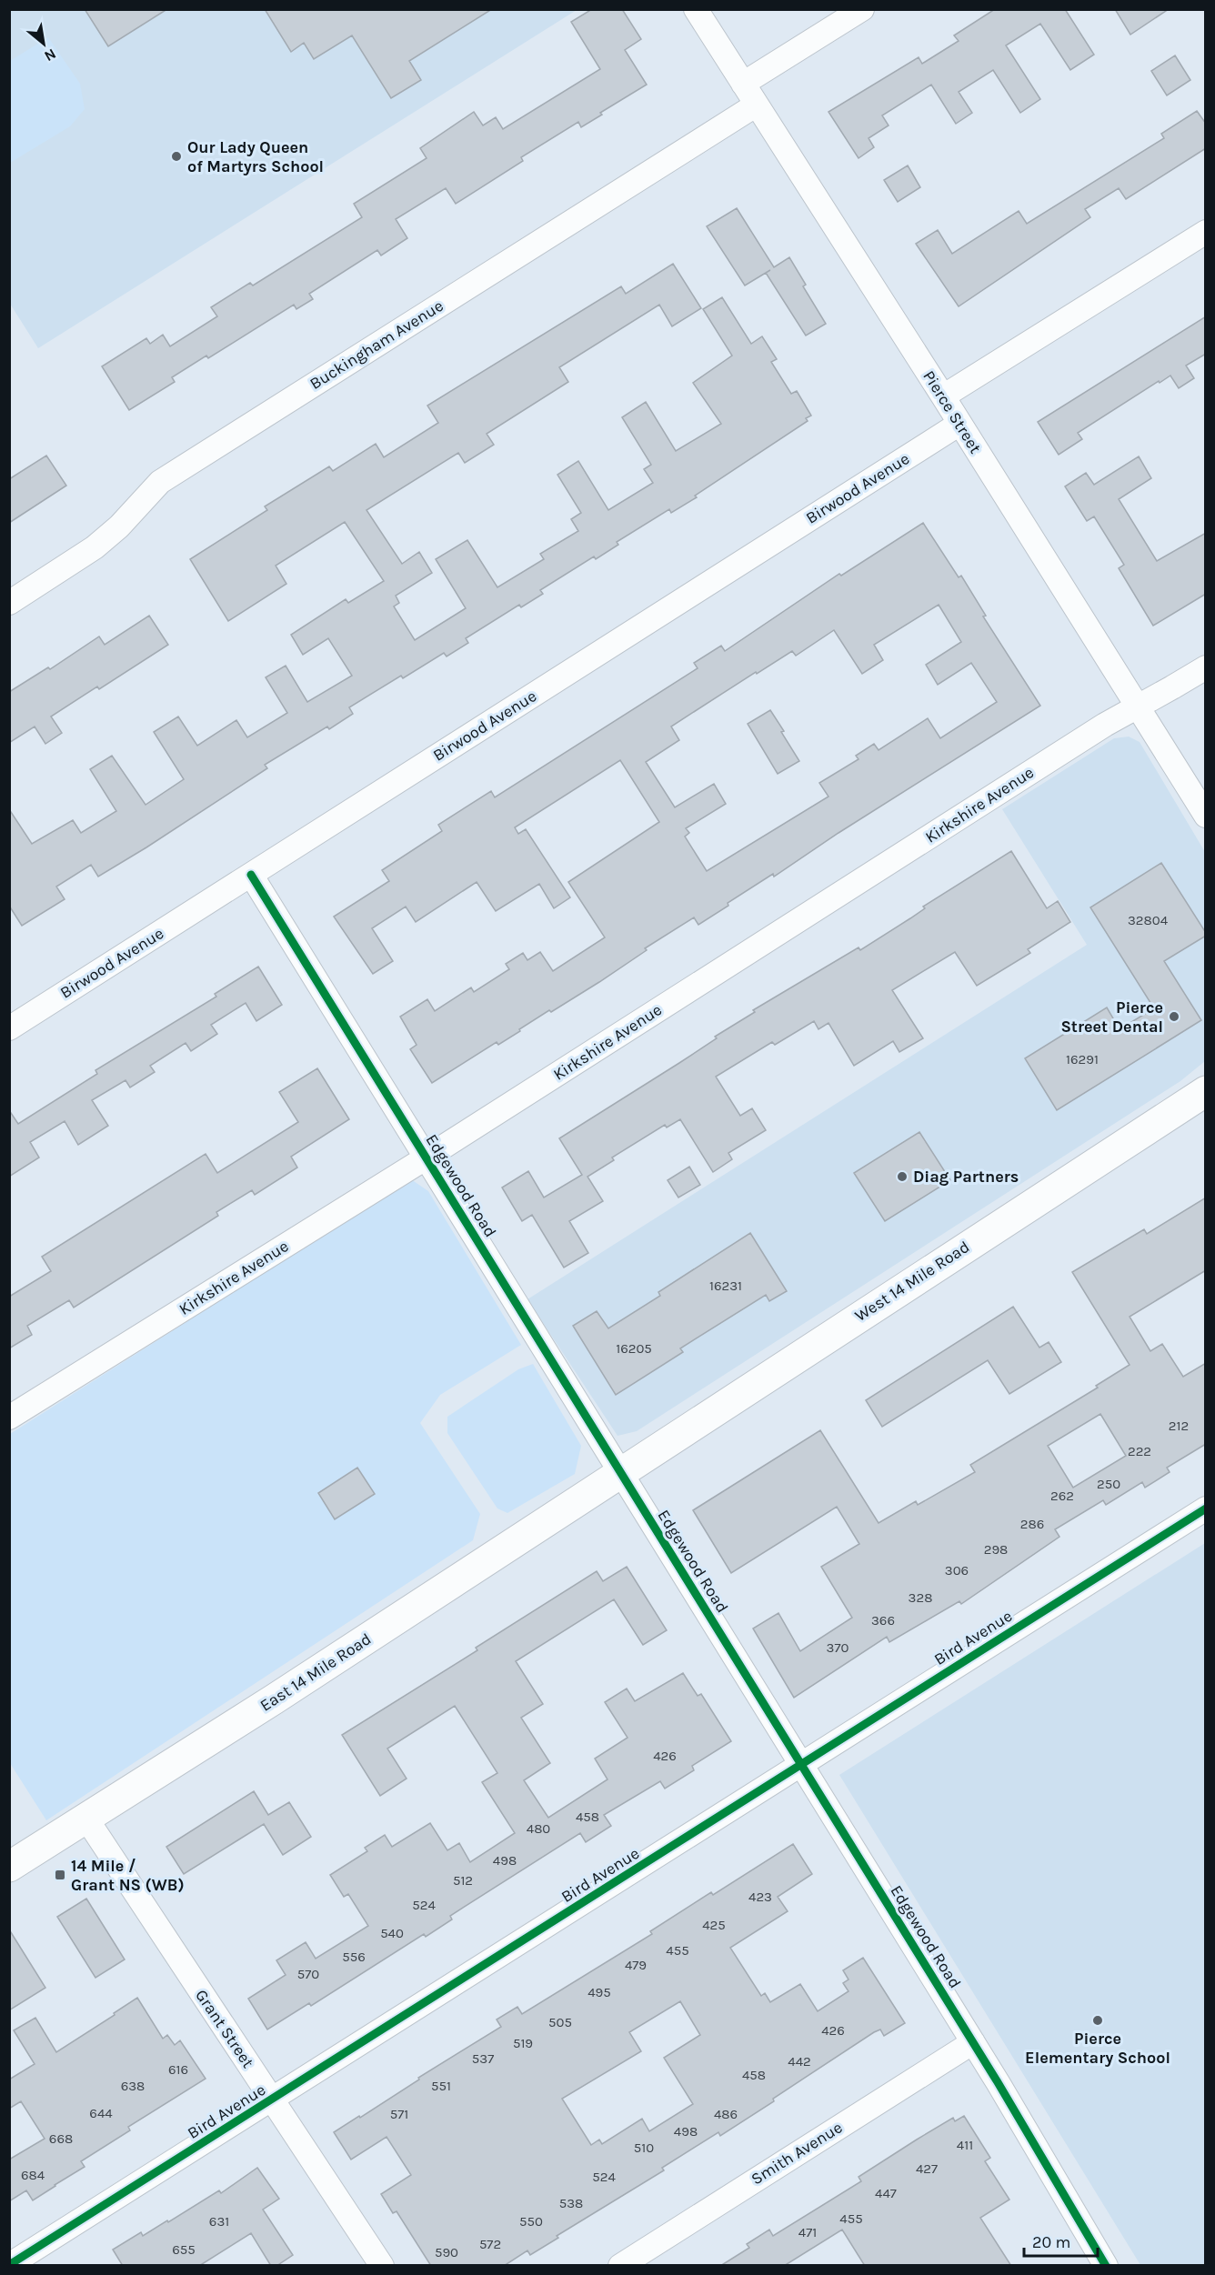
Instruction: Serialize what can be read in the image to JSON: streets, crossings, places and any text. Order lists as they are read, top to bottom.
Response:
{
  "streets": {
    "main road": ["West 14 Mile Road", "East 14 Mile Road"],
    "street": [
      "Buckingham Avenue",
      "Pierce Street",
      "Birwood Avenue",
      "Kirkshire Avenue",
      "Edgewood Road",
      "Bird Avenue",
      "Grant Street",
      "Smith Avenue"
    ]
  },
  "crossings": [
    ["Buckingham Avenue", "Pierce Street"],
    ["Pierce Street", "Birwood Avenue"],
    ["Pierce Street", "Kirkshire Avenue"],
    ["Birwood Avenue", "Edgewood Road"],
    ["Kirkshire Avenue", "Edgewood Road"],
    ["Edgewood Road", "West 14 Mile Road"],
    ["Edgewood Road", "Bird Avenue"],
    ["Edgewood Road", "East 14 Mile Road"],
    ["Edgewood Road", "Smith Avenue"],
    ["West 14 Mile Road", "East 14 Mile Road"],
    ["Bird Avenue", "Grant Street"],
    ["East 14 Mile Road", "Grant Street"]
  ],
  "places": {
    "other": [
      "Our Lady Queen of Martyrs School",
      "Pierce Street Dental",
      "Diag Partners",
      "Pierce Elementary School"
    ],
    "transit": ["14 Mile / Grant NS (WB)"]
  },
  "house_numbers": [
    "32804",
    "16291",
    "16231",
    "16205",
    "212",
    "222",
    "250",
    "262",
    "286",
    "298",
    "306",
    "328",
    "366",
    "370",
    "426",
    "458",
    "480",
    "498",
    "512",
    "423",
    "524",
    "425",
    "540",
    "455",
    "556",
    "479",
    "570",
    "495",
    "505",
    "426",
    "519",
    "537",
    "442",
    "616",
    "458",
    "638",
    "551",
    "644",
    "571",
    "486",
    "498",
    "668",
    "411",
    "510",
    "427",
    "684",
    "524",
    "447",
    "538",
    "455",
    "631",
    "550",
    "471",
    "572",
    "655",
    "590"
  ],
  "scale_bar": "20 m",
  "north": "bottom right"
}
